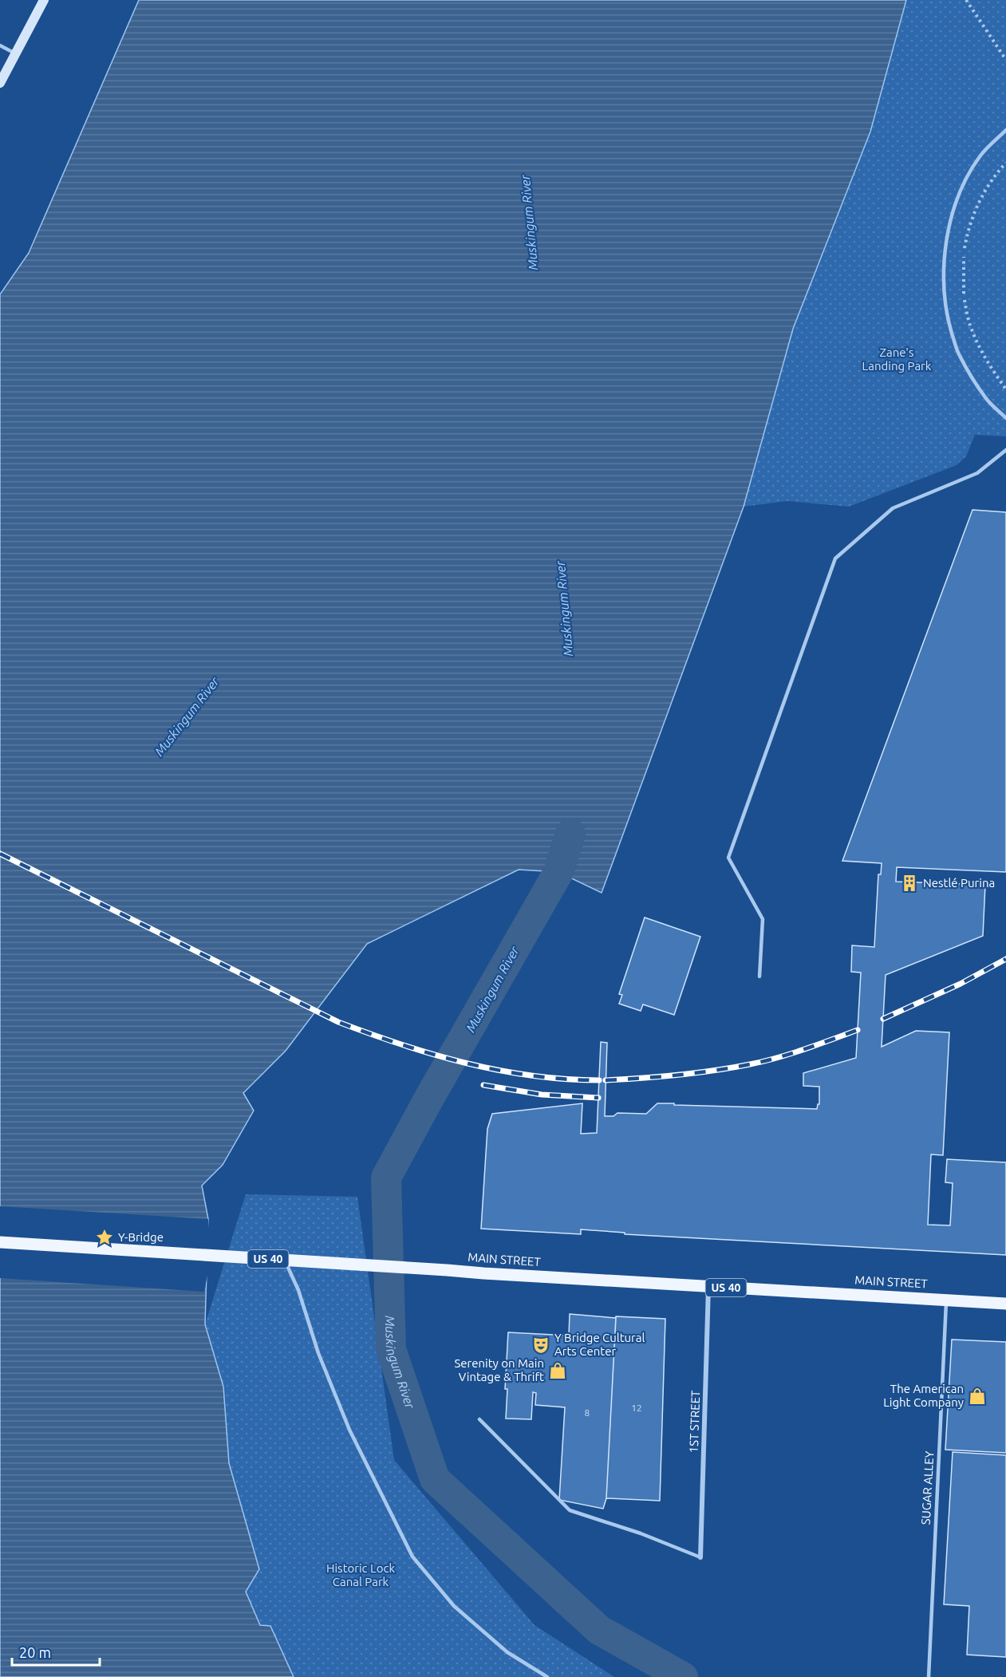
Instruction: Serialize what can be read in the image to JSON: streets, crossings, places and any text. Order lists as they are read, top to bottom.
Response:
{
  "streets": {
    "main road": ["US 40", "MAIN STREET"],
    "street": ["1ST STREET"],
    "lane": ["SUGAR ALLEY"]
  },
  "crossings": [
    ["MAIN STREET", "1ST STREET"],
    ["MAIN STREET", "SUGAR ALLEY"]
  ],
  "water": ["Muskingum River"],
  "parks": ["Zane's Landing Park", "Historic Lock Canal Park"],
  "places": {
    "building": ["Nestlé Purina"],
    "place": ["Y-Bridge"],
    "theatre": ["Y Bridge Cultural Arts Center"],
    "shop": ["Serenity on Main Vintage & Thrift", "The American Light Company"]
  },
  "house_numbers": ["12", "8"],
  "scale_bar": "20 m"
}
